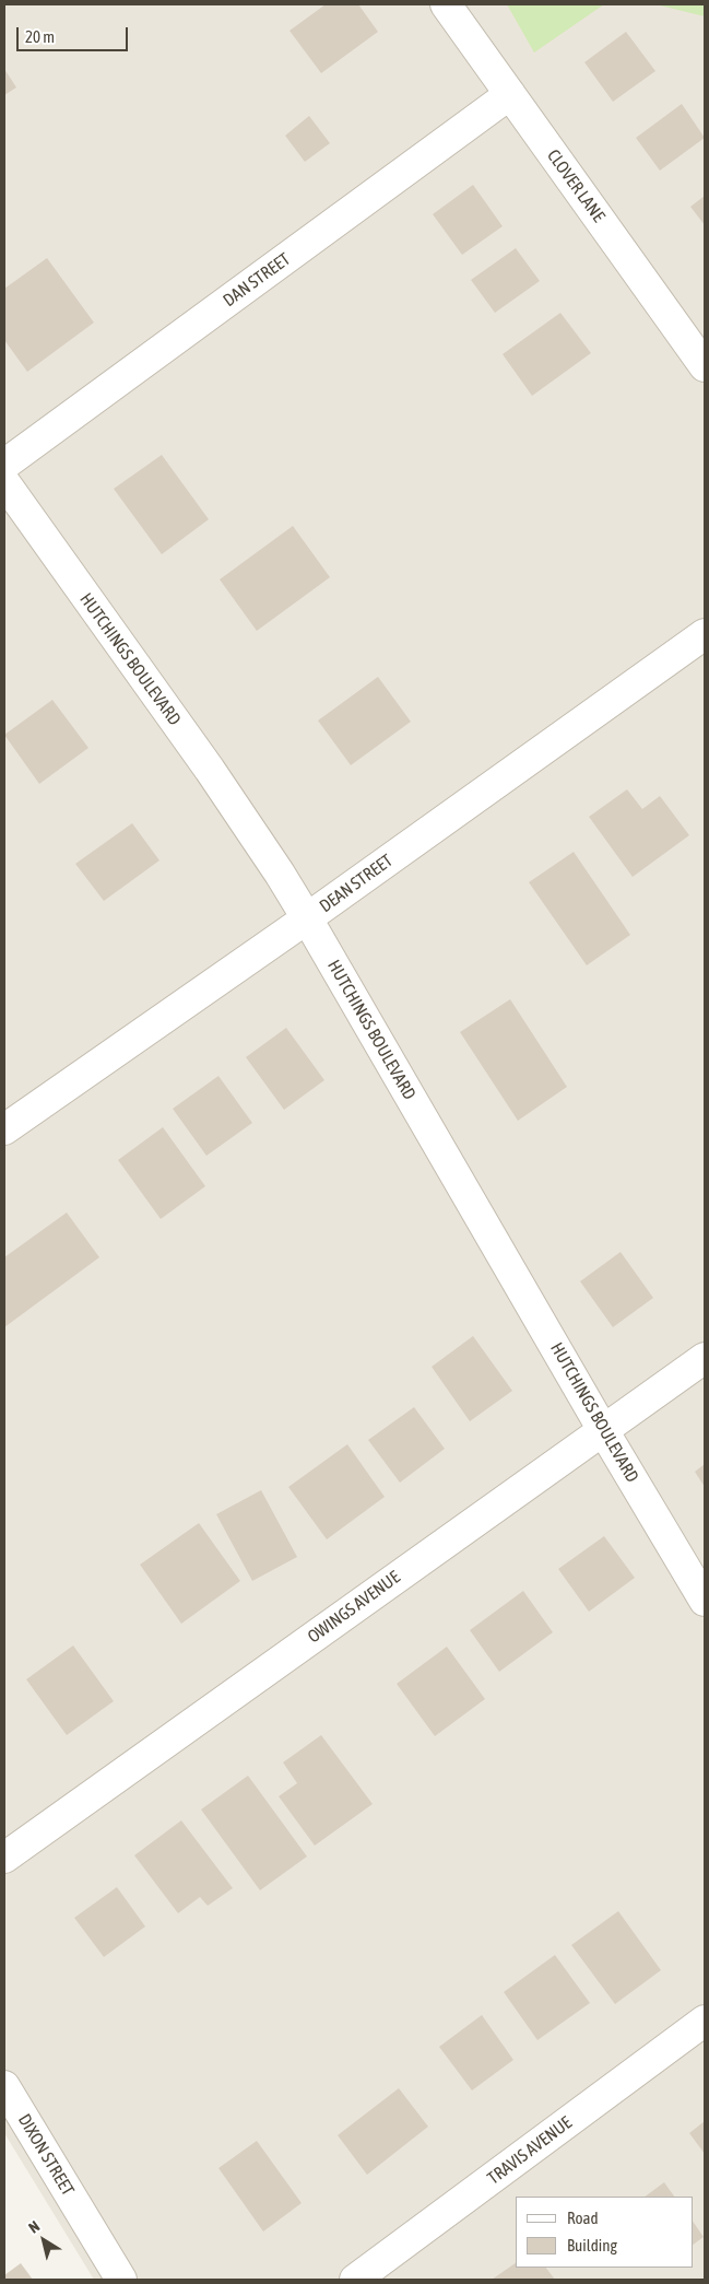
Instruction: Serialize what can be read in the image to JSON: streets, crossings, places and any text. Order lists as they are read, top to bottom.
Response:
{
  "streets": {
    "street": [
      "CLOVER LANE",
      "DAN STREET",
      "HUTCHINGS BOULEVARD",
      "DEAN STREET",
      "OWINGS AVENUE",
      "TRAVIS AVENUE",
      "DIXON STREET"
    ]
  },
  "crossings": [
    ["CLOVER LANE", "DAN STREET"],
    ["HUTCHINGS BOULEVARD", "DEAN STREET"],
    ["HUTCHINGS BOULEVARD", "OWINGS AVENUE"]
  ],
  "legend": ["Road", "Building"],
  "scale_bar": "20 m",
  "north": "top left"
}
